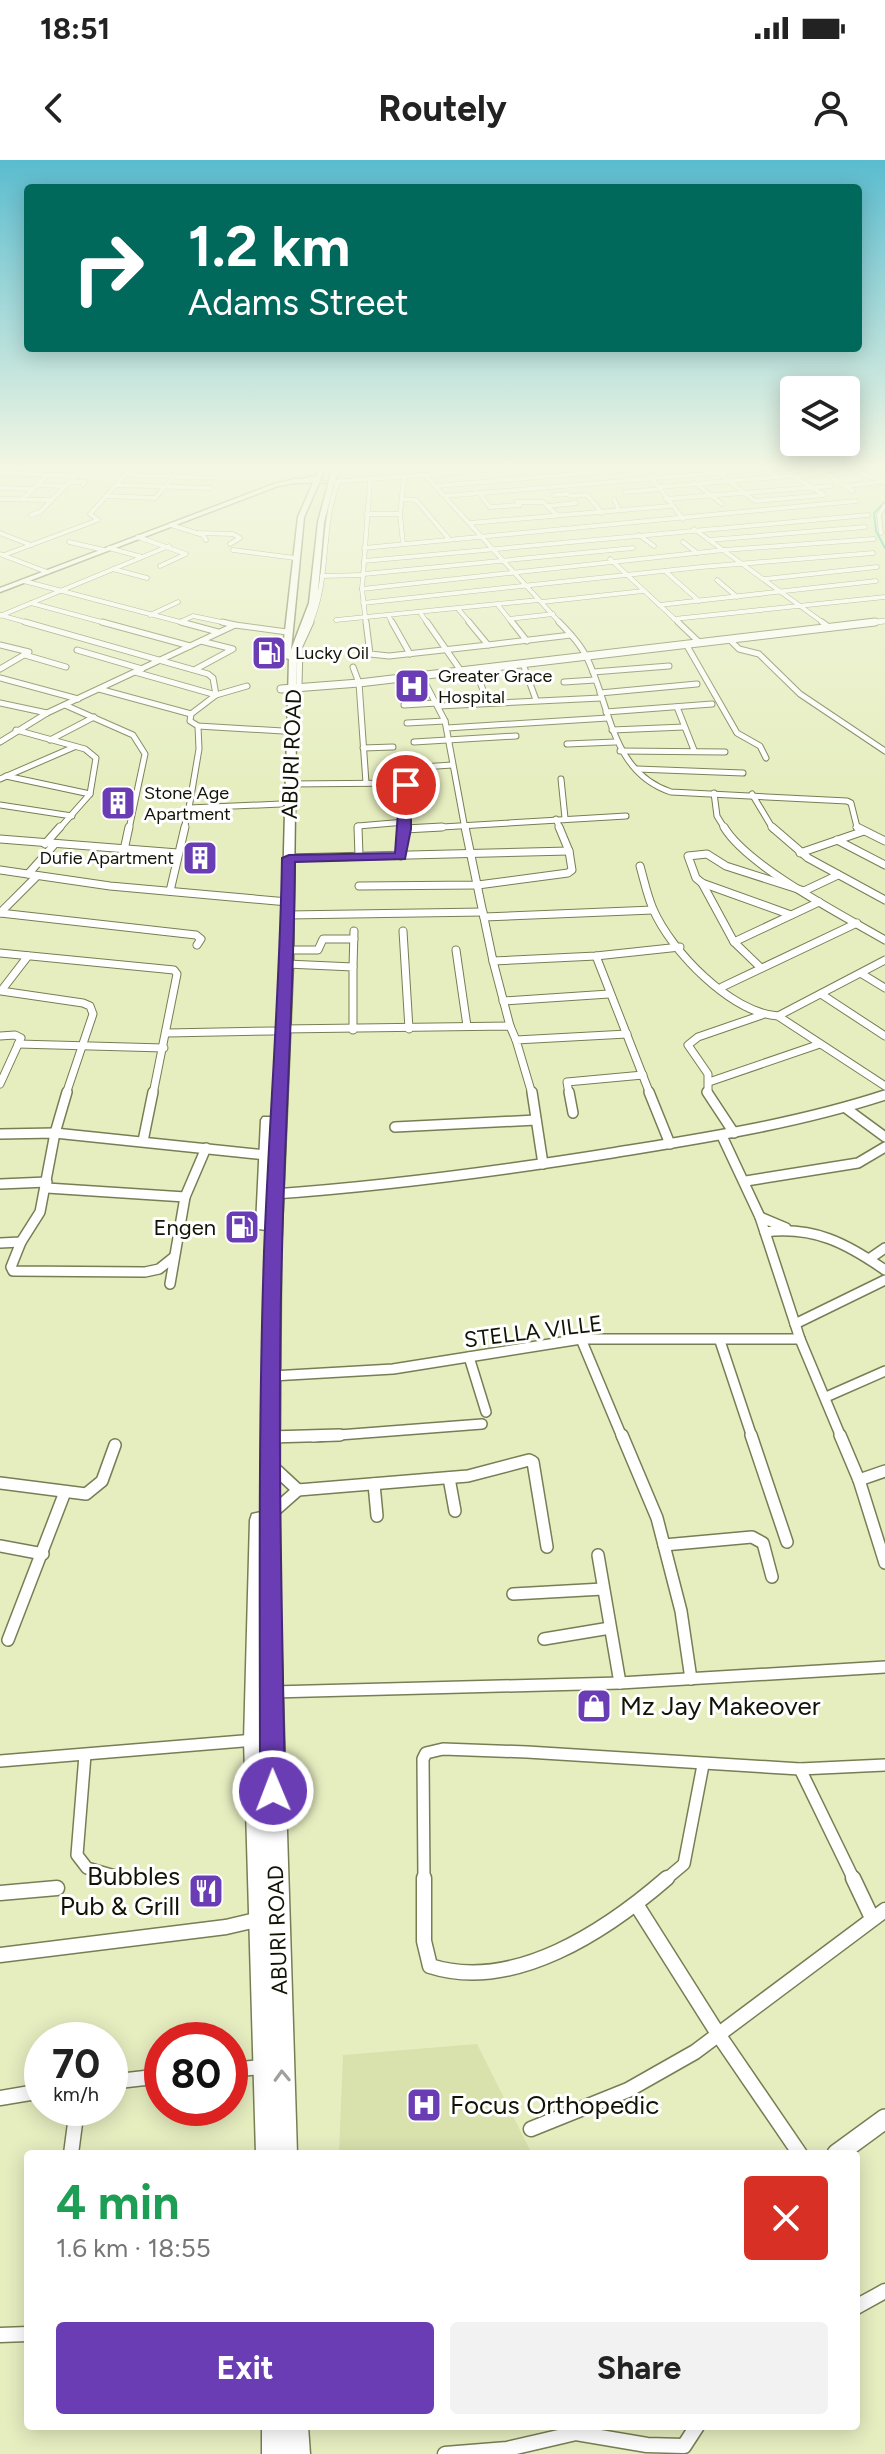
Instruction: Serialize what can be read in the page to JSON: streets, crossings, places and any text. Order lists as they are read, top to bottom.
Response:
{
  "streets": {
    "highway": ["ABURI ROAD"],
    "street": ["STELLA VILLE"]
  },
  "crossings": [
    ["ABURI ROAD", "STELLA VILLE"]
  ],
  "places": {
    "fuel station": ["Lucky Oil", "Engen"],
    "hospital": ["Greater Grace Hospital", "Focus Orthopedic"],
    "building": ["Stone Age Apartment", "Dufie Apartment"],
    "shop": ["Mz Jay Makeover"],
    "restaurant": ["Bubbles Pub & Grill"]
  },
  "page": {
    "status": "18:51",
    "header": "Routely",
    "turn": ["1.2 km", "Adams Street"],
    "speed": "70 km/h",
    "limit": "80",
    "heading": ["4 min", "1.6 km · 18:55"],
    "buttons": ["Exit", "Share"]
  }
}
